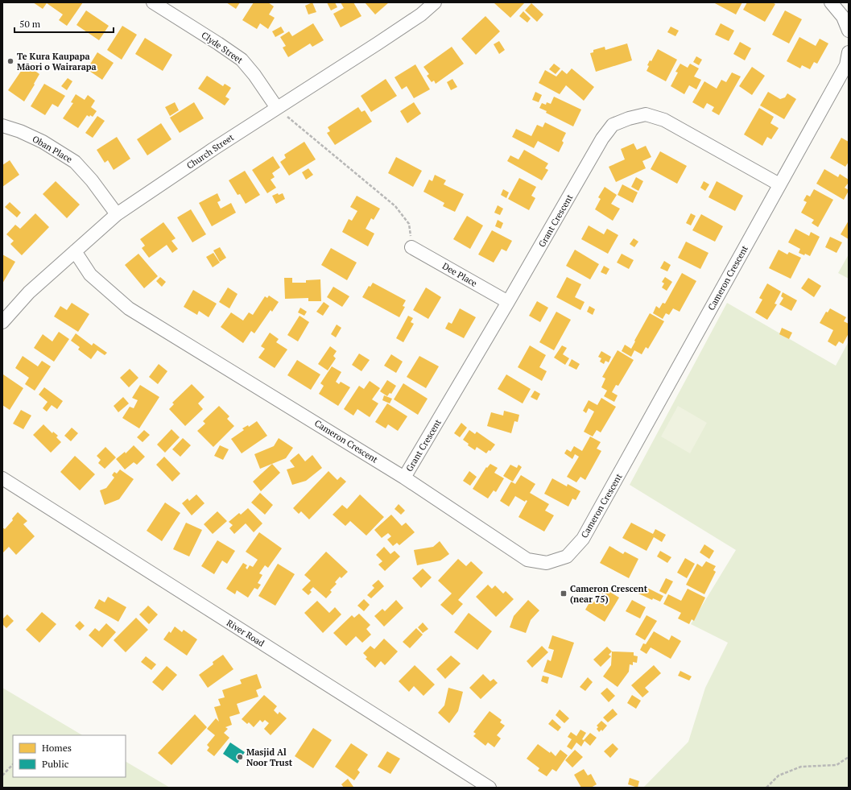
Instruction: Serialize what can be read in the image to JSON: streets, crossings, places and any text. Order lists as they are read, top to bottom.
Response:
{
  "streets": {
    "street": [
      "Clyde Street",
      "Oban Place",
      "Church Street",
      "Grant Crescent",
      "Dee Place",
      "Cameron Crescent",
      "River Road"
    ]
  },
  "crossings": [
    ["Clyde Street", "Church Street"],
    ["Oban Place", "Church Street"],
    ["Church Street", "Cameron Crescent"],
    ["Grant Crescent", "Dee Place"],
    ["Grant Crescent", "Cameron Crescent"]
  ],
  "places": {
    "other": ["Te Kura Kaupapa Māori o Wairarapa", "Masjid Al Noor Trust"],
    "transit": ["Cameron Crescent (near 75)"]
  },
  "legend": ["Homes", "Public"],
  "scale_bar": "50 m"
}
